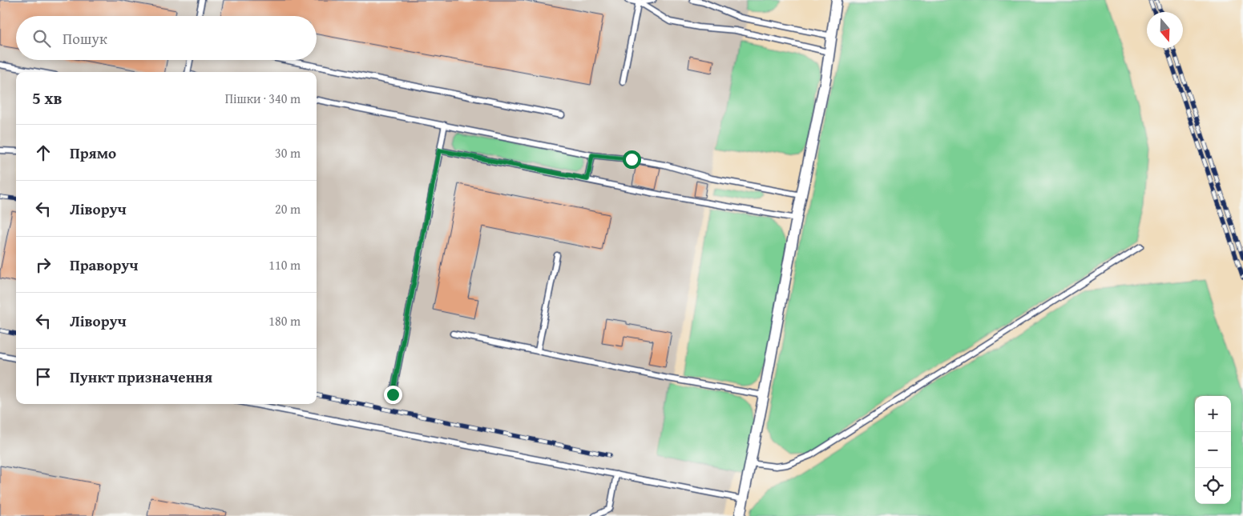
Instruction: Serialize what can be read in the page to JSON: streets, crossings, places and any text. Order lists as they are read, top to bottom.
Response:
{
  "north": "bottom",
  "page": {
    "search": "Пошук",
    "heading": ["5 хв", "Пішки · 340 m"],
    "list": [
      ["Прямо", "30 m"],
      ["Ліворуч", "20 m"],
      ["Праворуч", "110 m"],
      ["Ліворуч", "180 m"],
      "Пункт призначення"
    ],
    "map_buttons": ["+", "−"]
  }
}
